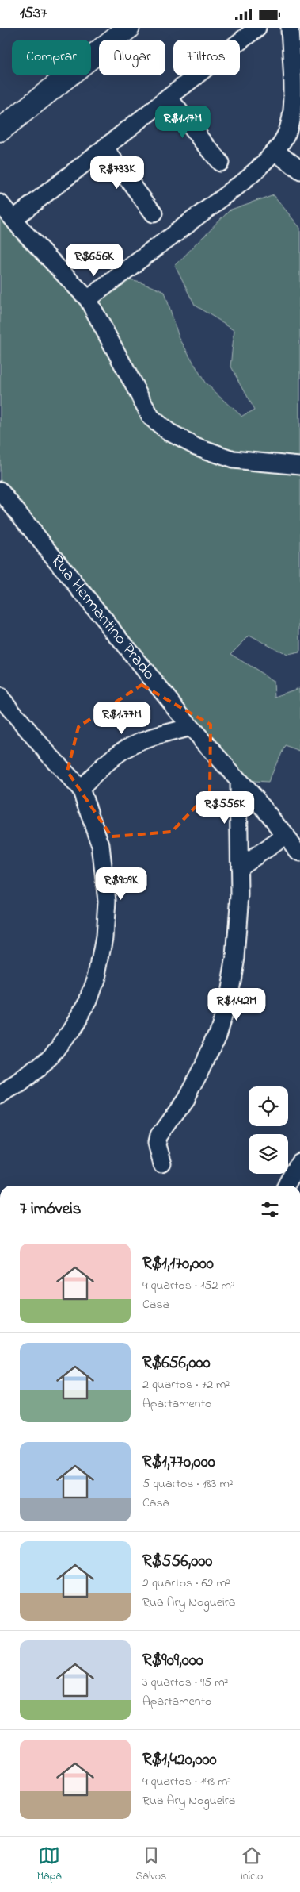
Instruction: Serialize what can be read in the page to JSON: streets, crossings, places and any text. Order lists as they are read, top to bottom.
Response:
{
  "streets": {
    "street": ["Rua Hermantino Prado"]
  },
  "page": {
    "status": "15:37",
    "chip": ["Comprar", "Alugar", "Filtros"],
    "price": [
      "R$1.17M",
      "R$733K",
      "R$656K",
      "R$1.77M",
      "R$556K",
      "R$909K",
      "R$1.42M"
    ],
    "heading": "7 imóveis",
    "list": [
      {
        "name": "R$1,170,000",
        "note": "4 quartos · 152 m² · Casa"
      },
      {
        "name": "R$656,000",
        "note": "2 quartos · 72 m² · Apartamento"
      },
      {
        "name": "R$1,770,000",
        "note": "5 quartos · 183 m² · Casa"
      },
      {
        "name": "R$556,000",
        "note": "2 quartos · 62 m² · Rua Ary Nogueira"
      },
      {
        "name": "R$909,000",
        "note": "3 quartos · 95 m² · Apartamento"
      },
      {
        "name": "R$1,420,000",
        "note": "4 quartos · 148 m² · Rua Ary Nogueira"
      }
    ],
    "tabs": ["Mapa", "Salvos", "Início"]
  }
}
